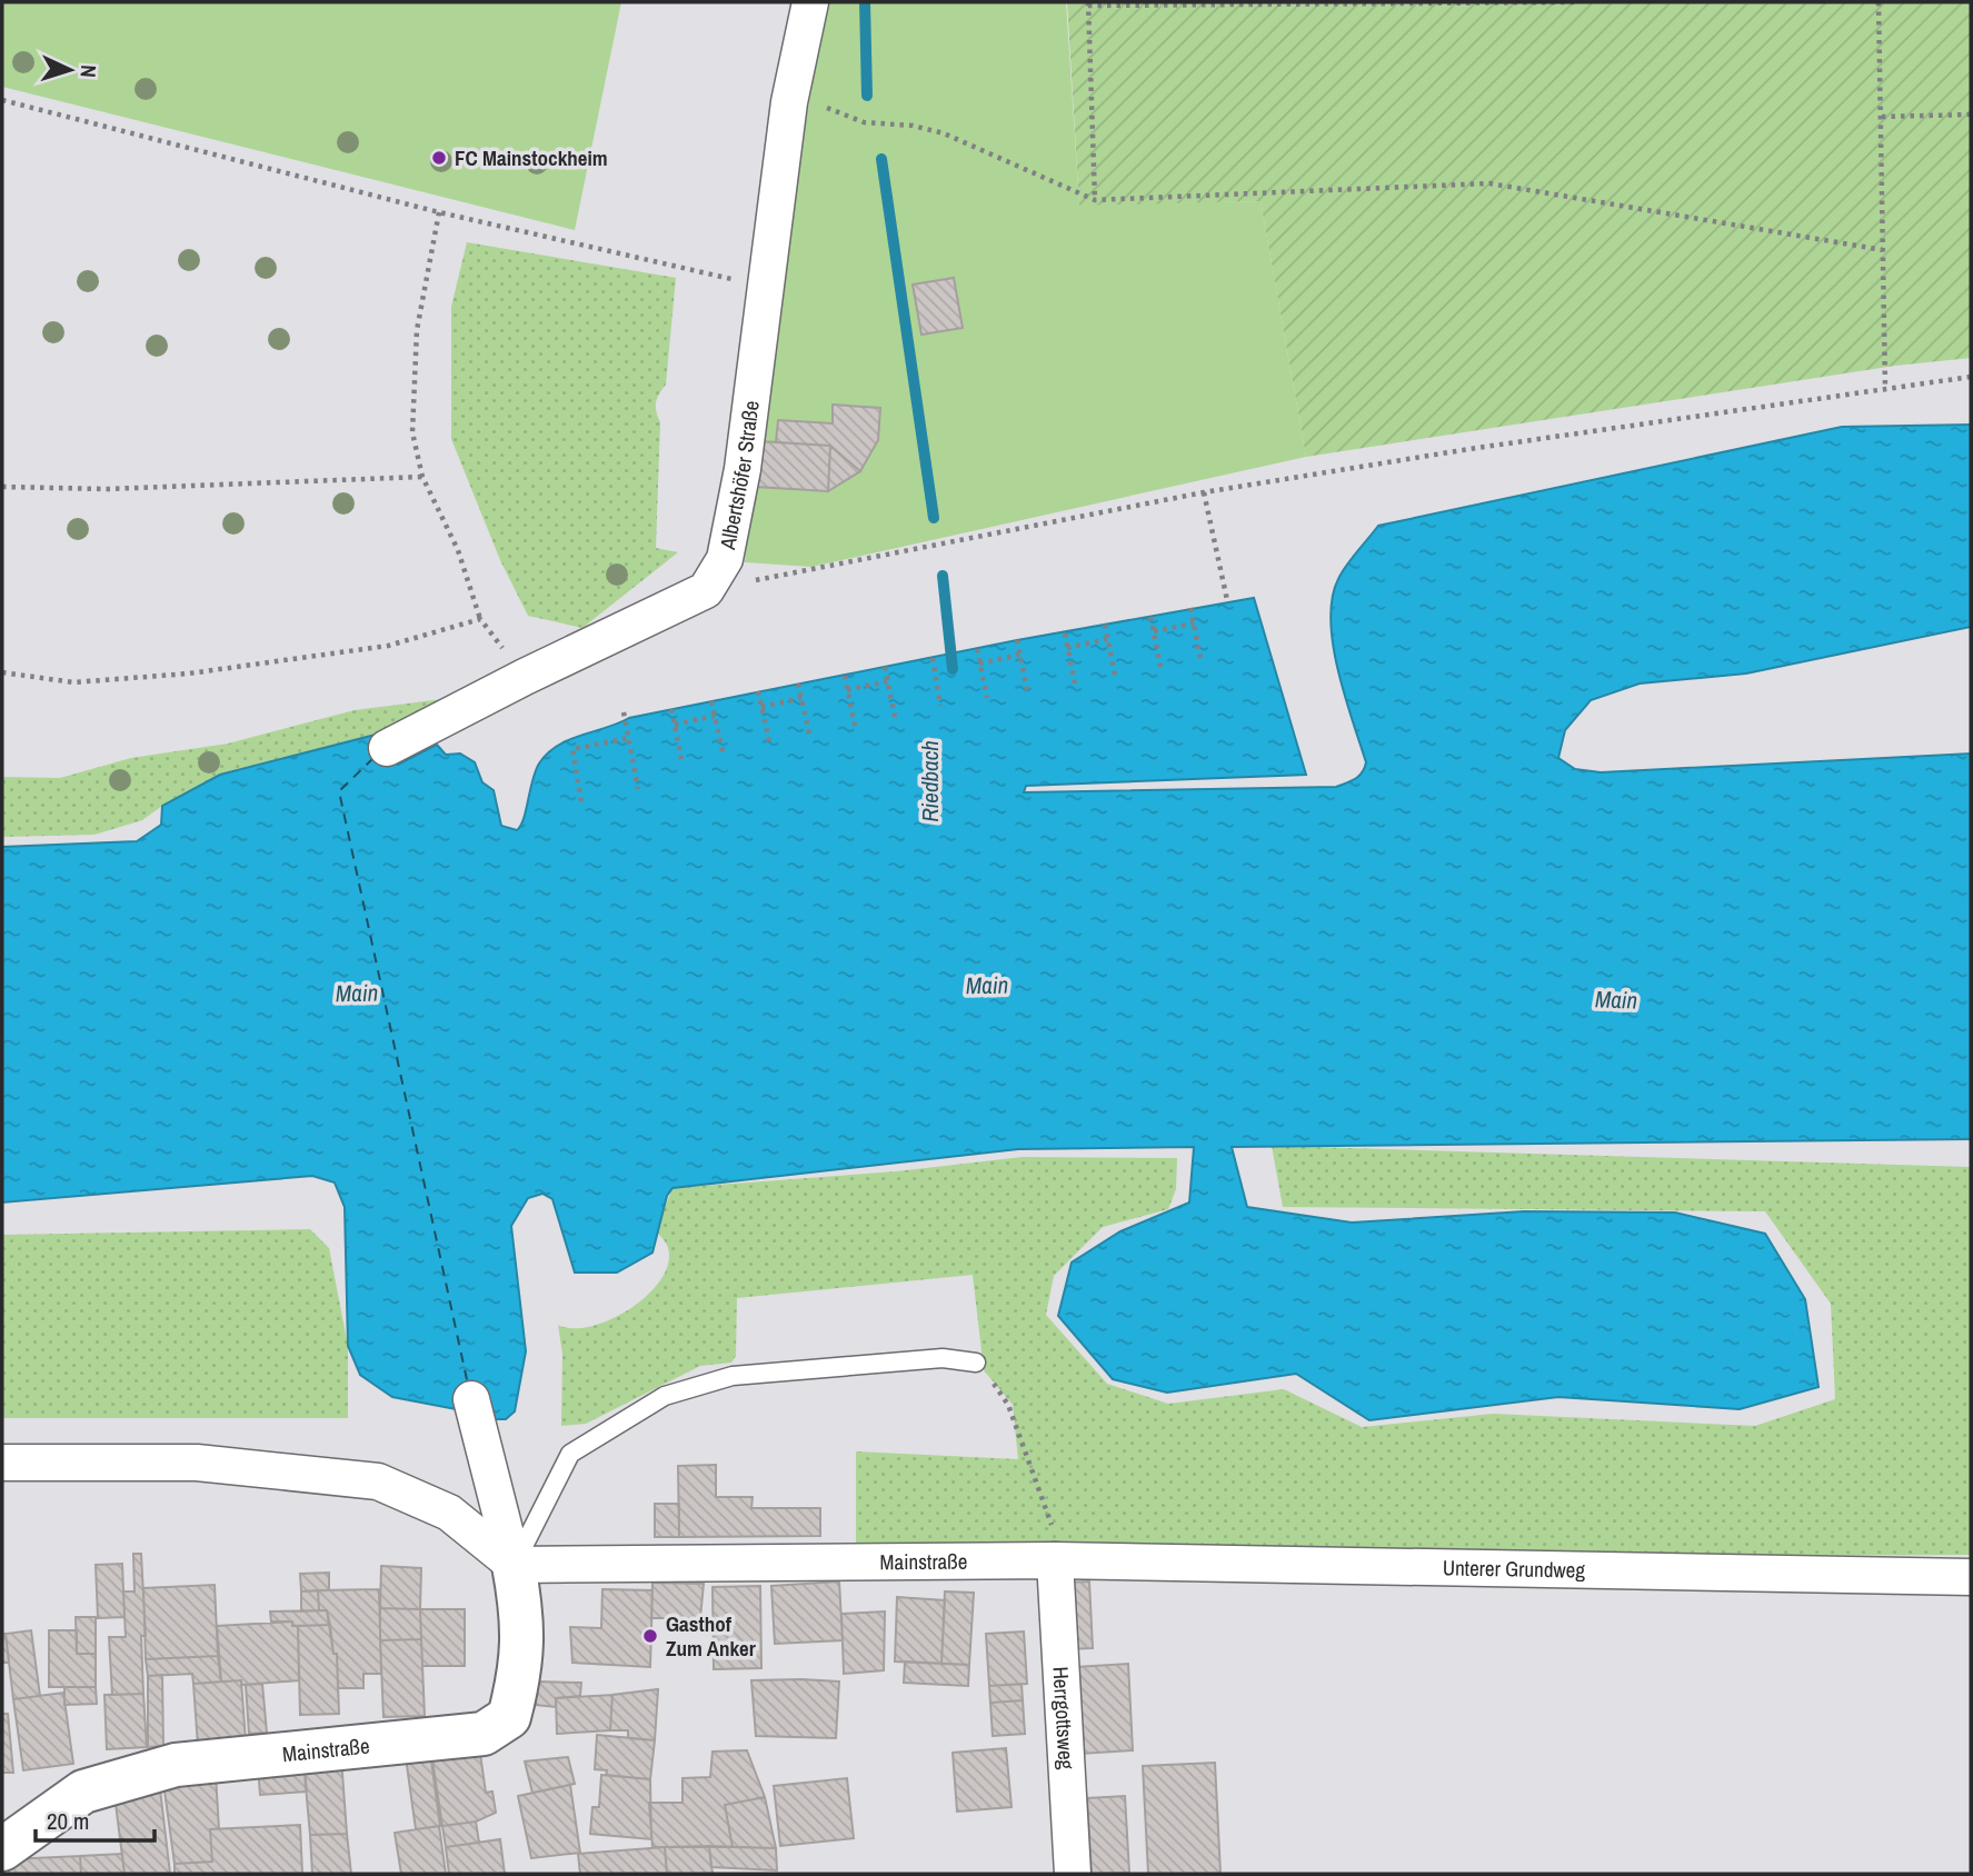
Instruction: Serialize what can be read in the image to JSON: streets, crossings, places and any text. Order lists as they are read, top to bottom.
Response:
{
  "streets": {
    "street": [
      "Albertshöfer Straße",
      "Mainstraße",
      "Unterer Grundweg",
      "Herrgottsweg"
    ]
  },
  "crossings": [
    ["Mainstraße", "Unterer Grundweg"],
    ["Mainstraße", "Herrgottsweg"],
    ["Unterer Grundweg", "Herrgottsweg"]
  ],
  "water": ["Riedbach", "Main"],
  "places": ["FC Mainstockheim", "Gasthof Zum Anker"],
  "scale_bar": "20 m",
  "north": "right"
}
